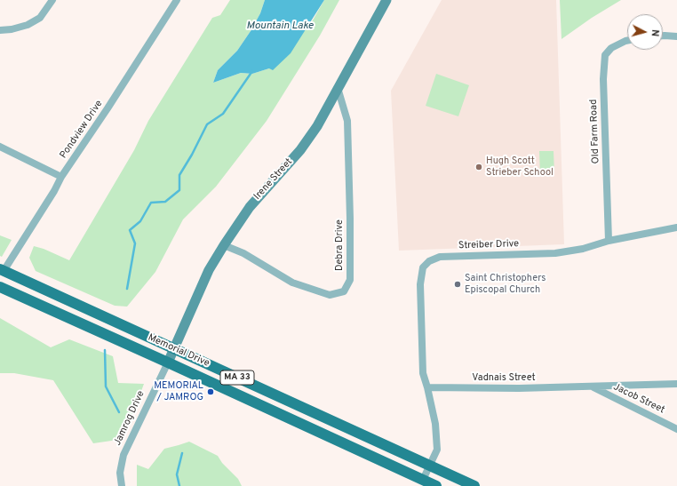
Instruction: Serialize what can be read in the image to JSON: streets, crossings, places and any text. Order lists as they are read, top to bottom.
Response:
{
  "streets": {
    "main road": ["Memorial Drive", "MA 33"],
    "street": [
      "Pondview Drive",
      "Old Farm Road",
      "Irene Street",
      "Debra Drive",
      "Streiber Drive",
      "Vadnais Street",
      "Jacob Street",
      "Jamrog Drive"
    ]
  },
  "crossings": [
    ["Pondview Drive", "Memorial Drive"],
    ["Old Farm Road", "Streiber Drive"],
    ["Irene Street", "Debra Drive"],
    ["Irene Street", "Memorial Drive"],
    ["Irene Street", "Jamrog Drive"],
    ["Streiber Drive", "Vadnais Street"],
    ["Memorial Drive", "Jamrog Drive"],
    ["Vadnais Street", "Jacob Street"]
  ],
  "water": ["Mountain Lake"],
  "places": ["Hugh Scott Strieber School", "Saint Christophers Episcopal Church", "MEMORIAL / JAMROG"],
  "north": "right"
}
